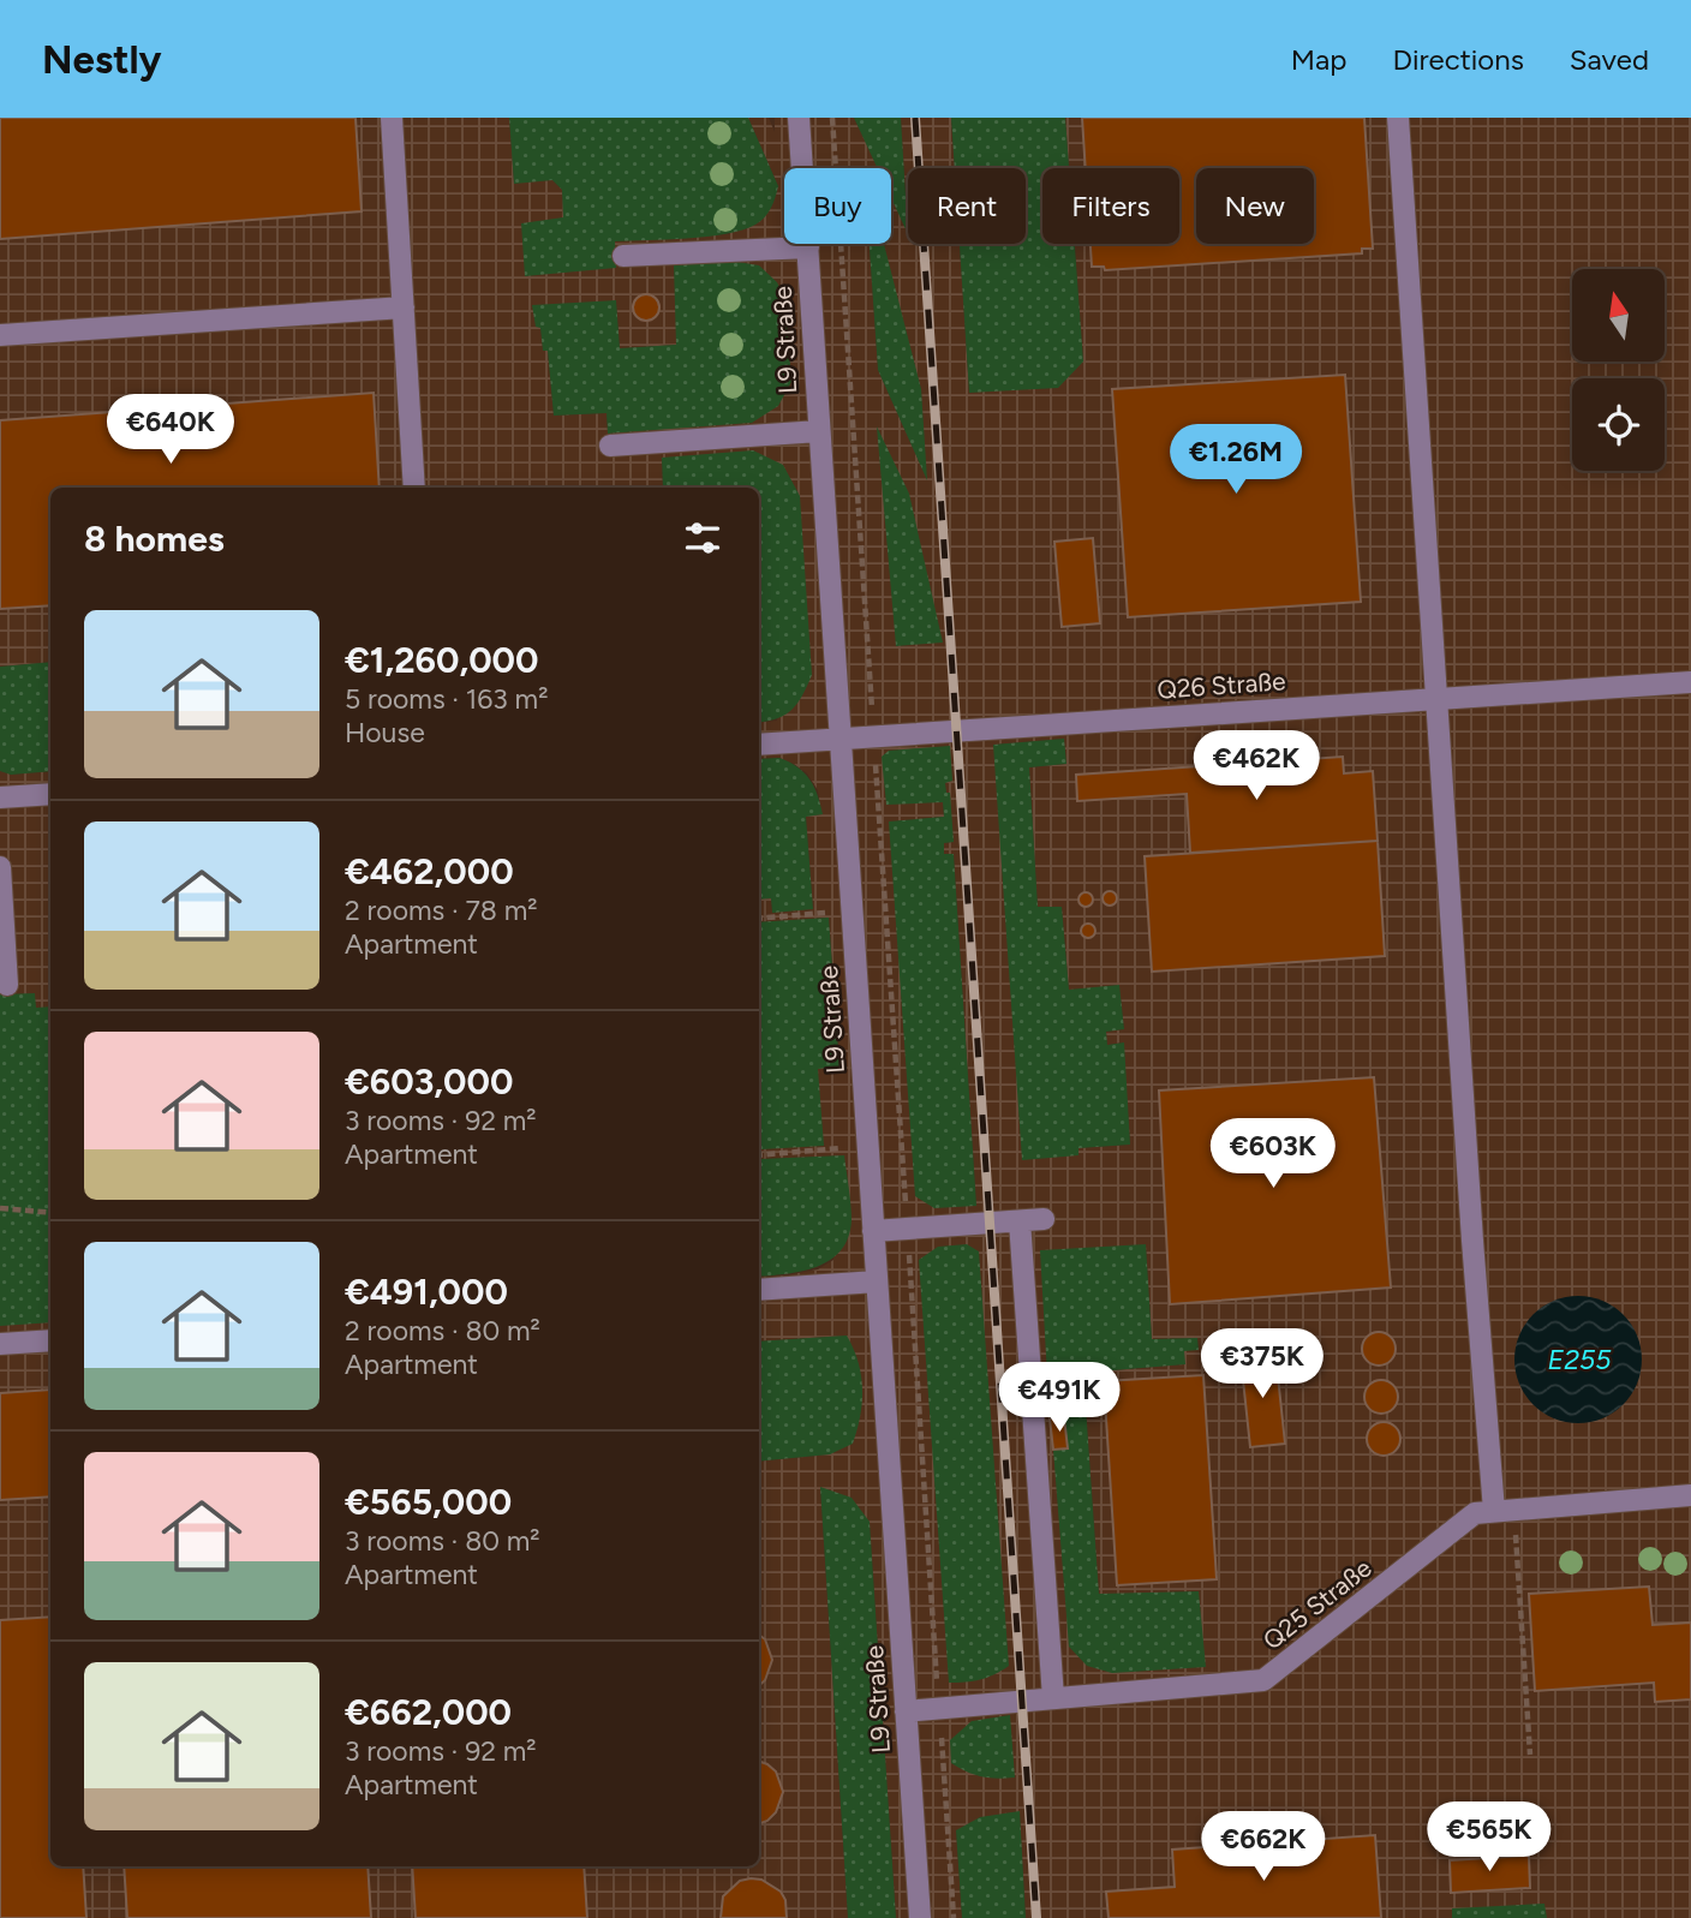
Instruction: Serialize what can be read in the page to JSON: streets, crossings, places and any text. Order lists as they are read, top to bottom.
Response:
{
  "streets": {
    "lane": ["L9 Straße", "Q26 Straße", "Q25 Straße"]
  },
  "crossings": [
    ["L9 Straße", "Q26 Straße"],
    ["L9 Straße", "Q25 Straße"]
  ],
  "water": ["E255"],
  "north": "top",
  "page": {
    "header": "Nestly",
    "nav": ["Map", "Directions", "Saved"],
    "chip": [
      "Buy",
      "Rent",
      "Filters",
      "New"
    ],
    "price": [
      "€640K",
      "€1.26M",
      "€462K",
      "€603K",
      "€375K",
      "€491K",
      "€565K",
      "€662K"
    ],
    "heading": "8 homes",
    "list": [
      {
        "name": "€1,260,000",
        "note": "5 rooms · 163 m² · House"
      },
      {
        "name": "€462,000",
        "note": "2 rooms · 78 m² · Apartment"
      },
      {
        "name": "€603,000",
        "note": "3 rooms · 92 m² · Apartment"
      },
      {
        "name": "€491,000",
        "note": "2 rooms · 80 m² · Apartment"
      },
      {
        "name": "€565,000",
        "note": "3 rooms · 80 m² · Apartment"
      },
      {
        "name": "€662,000",
        "note": "3 rooms · 92 m² · Apartment"
      }
    ]
  }
}
